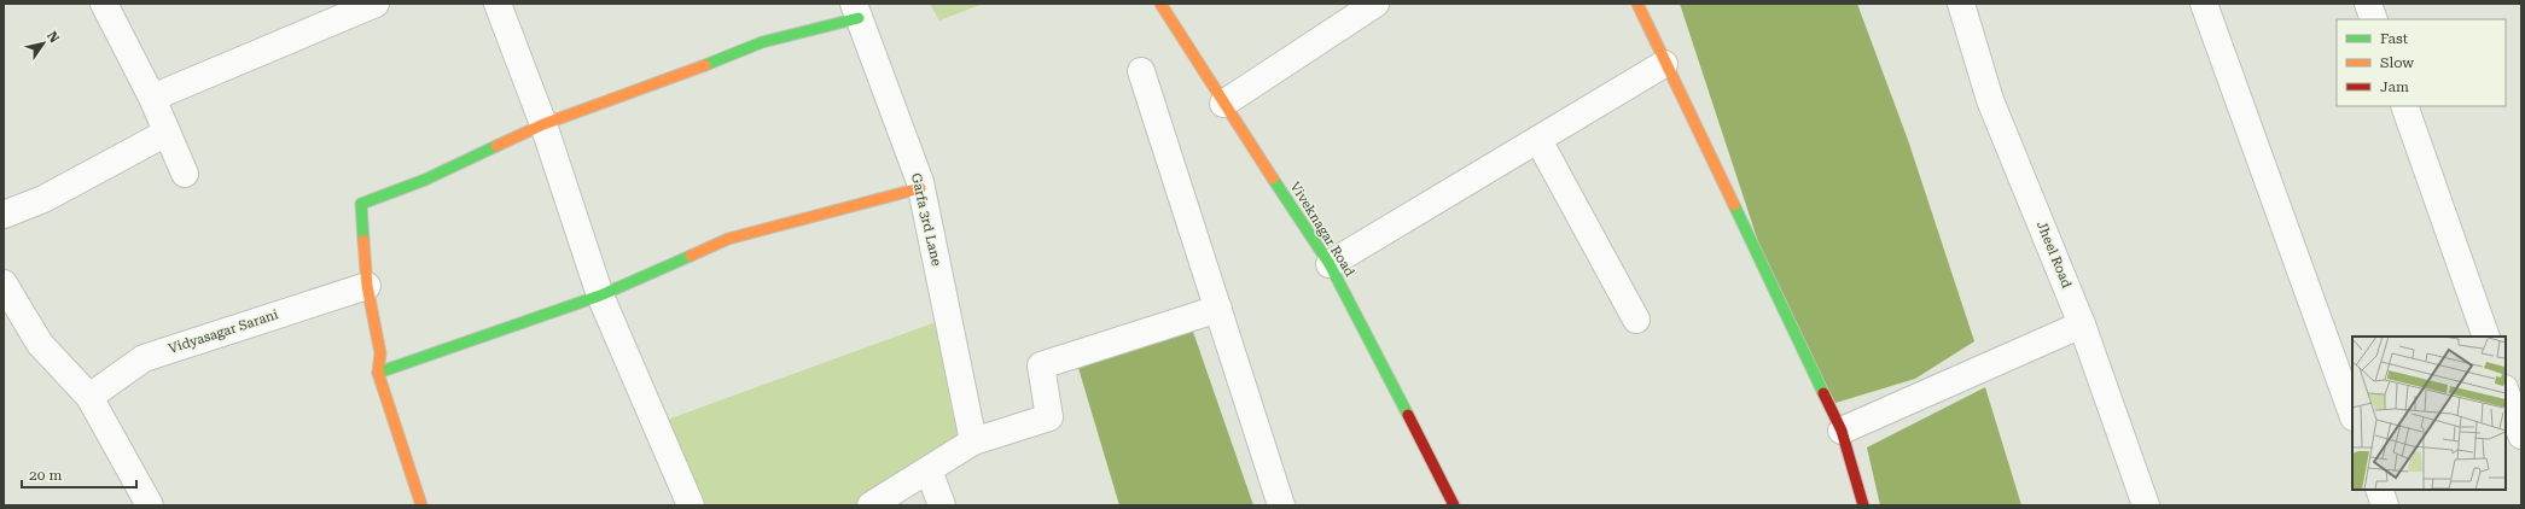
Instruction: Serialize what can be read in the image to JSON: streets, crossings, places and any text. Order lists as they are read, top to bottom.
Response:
{
  "streets": {
    "street": [
      "Garfa 3rd Lane",
      "Viveknagar Road",
      "Jheel Road",
      "Vidyasagar Sarani"
    ]
  },
  "legend": ["Fast", "Slow", "Jam"],
  "scale_bar": "20 m",
  "north": "top right"
}
